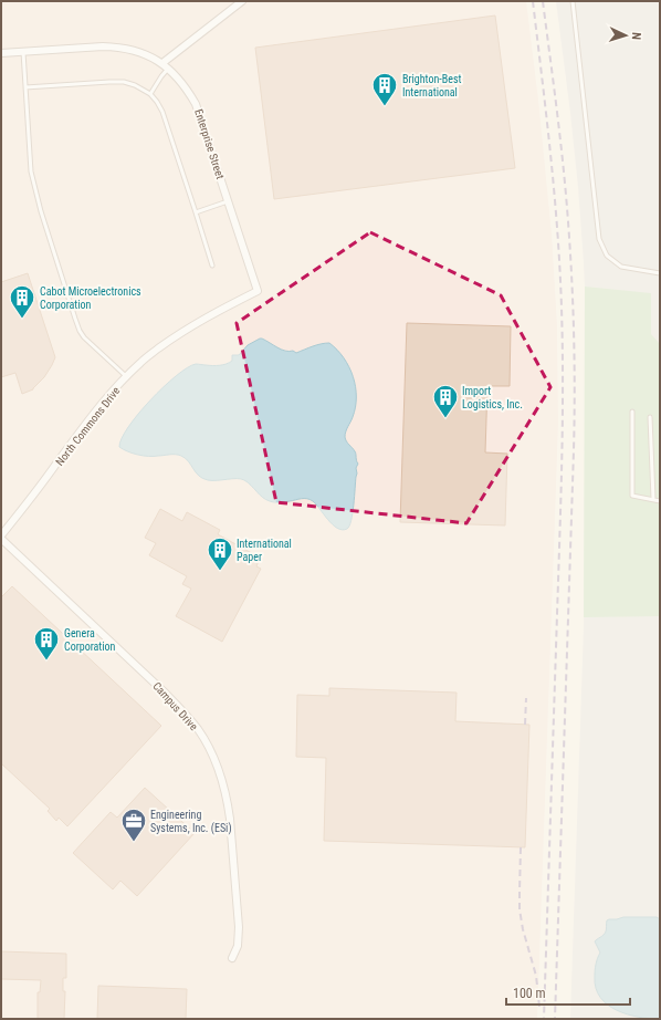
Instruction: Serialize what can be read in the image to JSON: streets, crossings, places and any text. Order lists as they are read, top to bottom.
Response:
{
  "streets": {
    "street": ["Enterprise Street", "North Commons Drive", "Campus Drive"]
  },
  "crossings": [
    ["Enterprise Street", "North Commons Drive"],
    ["North Commons Drive", "Campus Drive"]
  ],
  "places": {
    "building": [
      "Brighton-Best International",
      "Cabot Microelectronics Corporation",
      "Import Logistics, Inc.",
      "International Paper",
      "Genera Corporation"
    ],
    "office": ["Engineering Systems, Inc. (ESi)"]
  },
  "scale_bar": "100 m",
  "north": "right"
}
